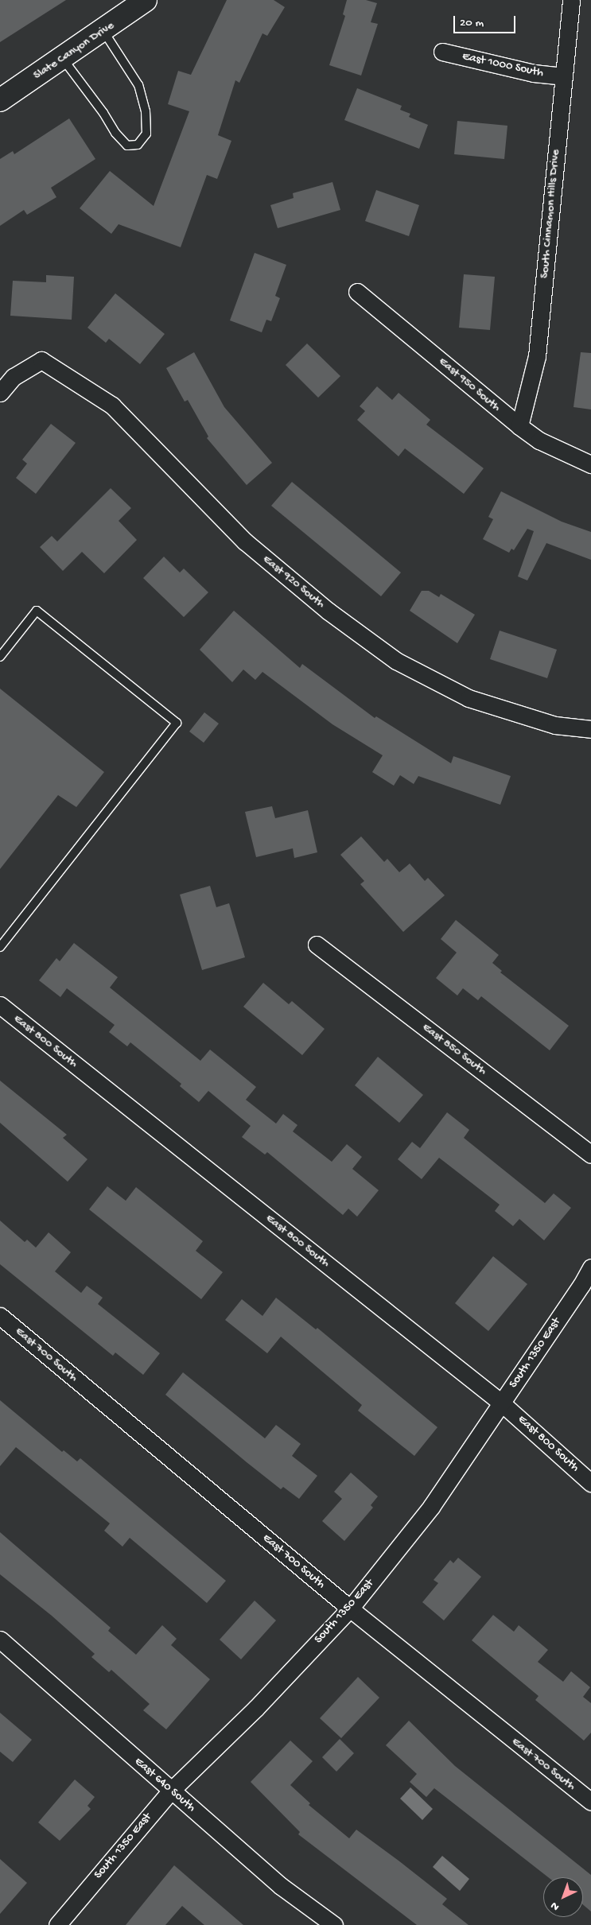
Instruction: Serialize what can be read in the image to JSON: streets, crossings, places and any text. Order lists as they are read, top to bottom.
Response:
{
  "streets": {
    "street": [
      "Slate Canyon Drive",
      "East 1000 South",
      "South Cinnamon Hills Drive",
      "East 950 South",
      "East 920 South",
      "East 800 South",
      "East 850 South",
      "South 1350 East",
      "East 700 South",
      "East 640 South"
    ]
  },
  "crossings": [
    ["East 1000 South", "South Cinnamon Hills Drive"],
    ["South Cinnamon Hills Drive", "East 950 South"],
    ["East 800 South", "South 1350 East"],
    ["South 1350 East", "East 700 South"],
    ["South 1350 East", "East 640 South"]
  ],
  "scale_bar": "20 m",
  "north": "bottom left"
}
